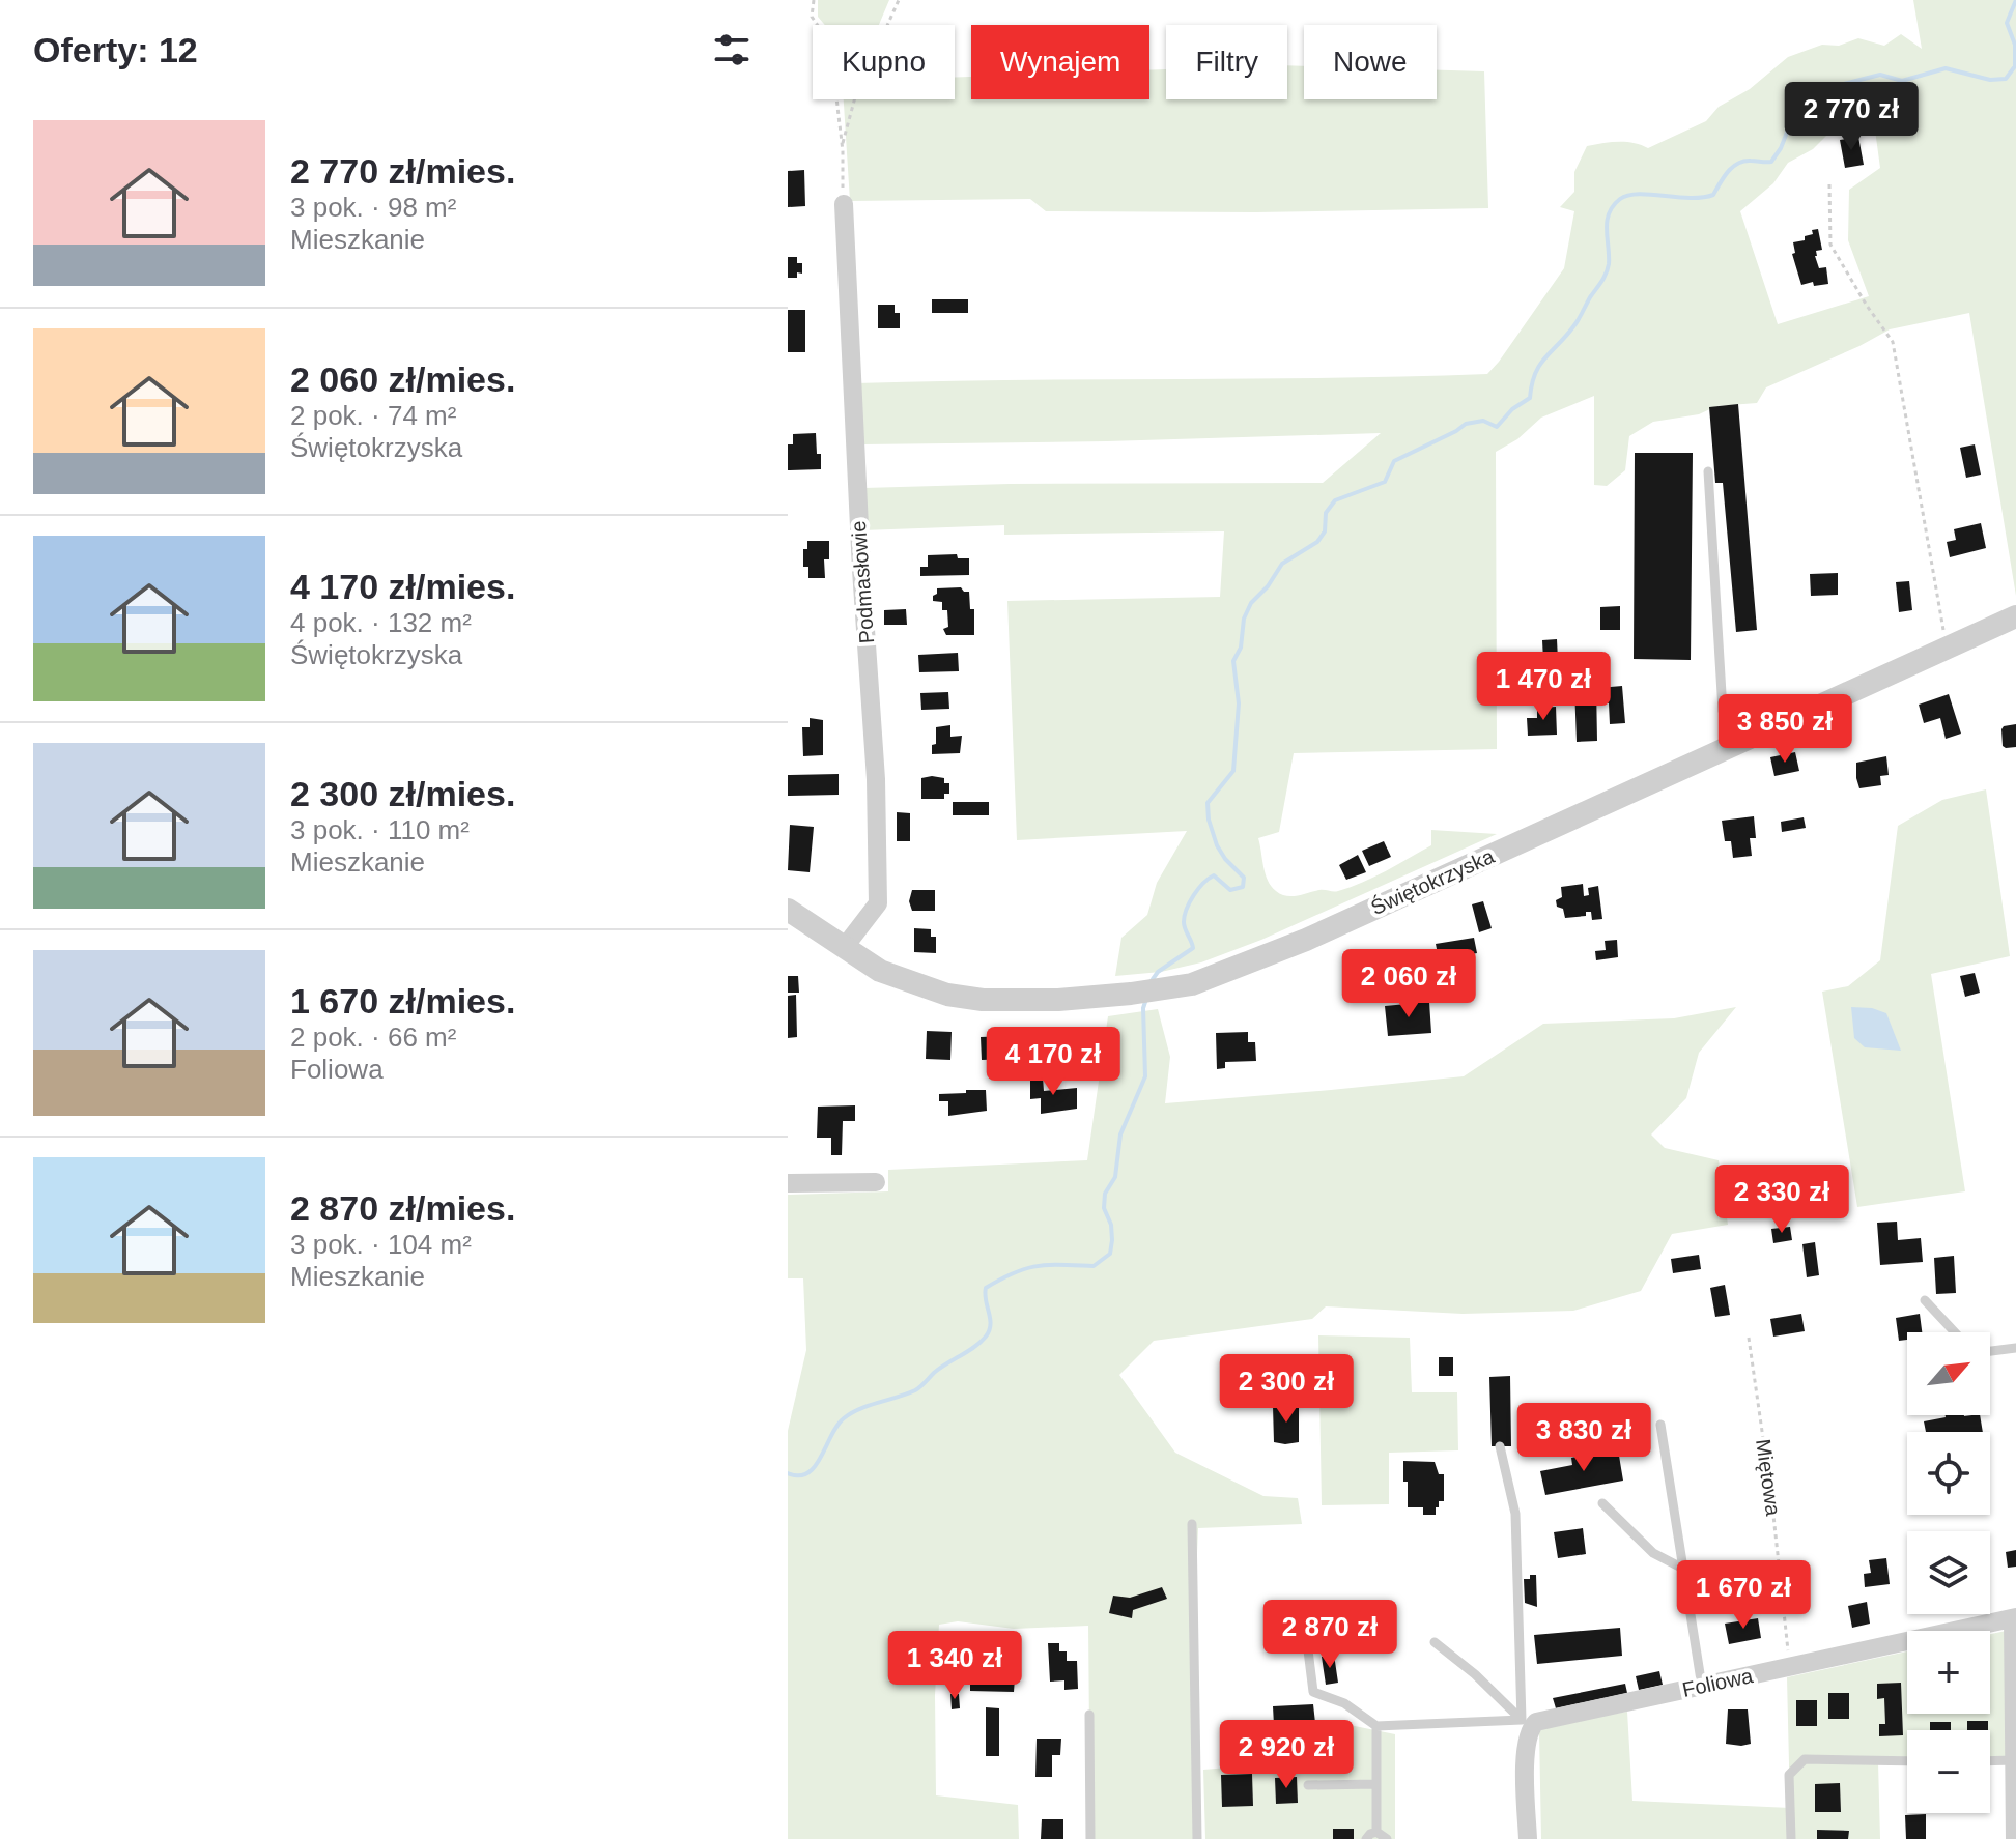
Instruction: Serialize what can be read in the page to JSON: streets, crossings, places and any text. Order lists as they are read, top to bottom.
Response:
{
  "streets": {
    "street": ["Podmasłowie", "Świętokrzyska", "Foliowa"],
    "path": ["Miętowa"]
  },
  "crossings": [
    ["Podmasłowie", "Świętokrzyska"],
    ["Miętowa", "Foliowa"]
  ],
  "north": "top right",
  "page": {
    "heading": "Oferty: 12",
    "chip": [
      "Kupno",
      "Wynajem",
      "Filtry",
      "Nowe"
    ],
    "price": [
      "2 770 zł",
      "1 470 zł",
      "3 850 zł",
      "2 060 zł",
      "4 170 zł",
      "2 330 zł",
      "2 300 zł",
      "3 830 zł",
      "1 670 zł",
      "2 870 zł",
      "1 340 zł",
      "2 920 zł"
    ],
    "list": [
      {
        "name": "2 770 zł/mies.",
        "note": "3 pok. · 98 m² · Mieszkanie"
      },
      {
        "name": "2 060 zł/mies.",
        "note": "2 pok. · 74 m² · Świętokrzyska"
      },
      {
        "name": "4 170 zł/mies.",
        "note": "4 pok. · 132 m² · Świętokrzyska"
      },
      {
        "name": "2 300 zł/mies.",
        "note": "3 pok. · 110 m² · Mieszkanie"
      },
      {
        "name": "1 670 zł/mies.",
        "note": "2 pok. · 66 m² · Foliowa"
      },
      {
        "name": "2 870 zł/mies.",
        "note": "3 pok. · 104 m² · Mieszkanie"
      }
    ],
    "map_buttons": ["+", "−"]
  }
}
